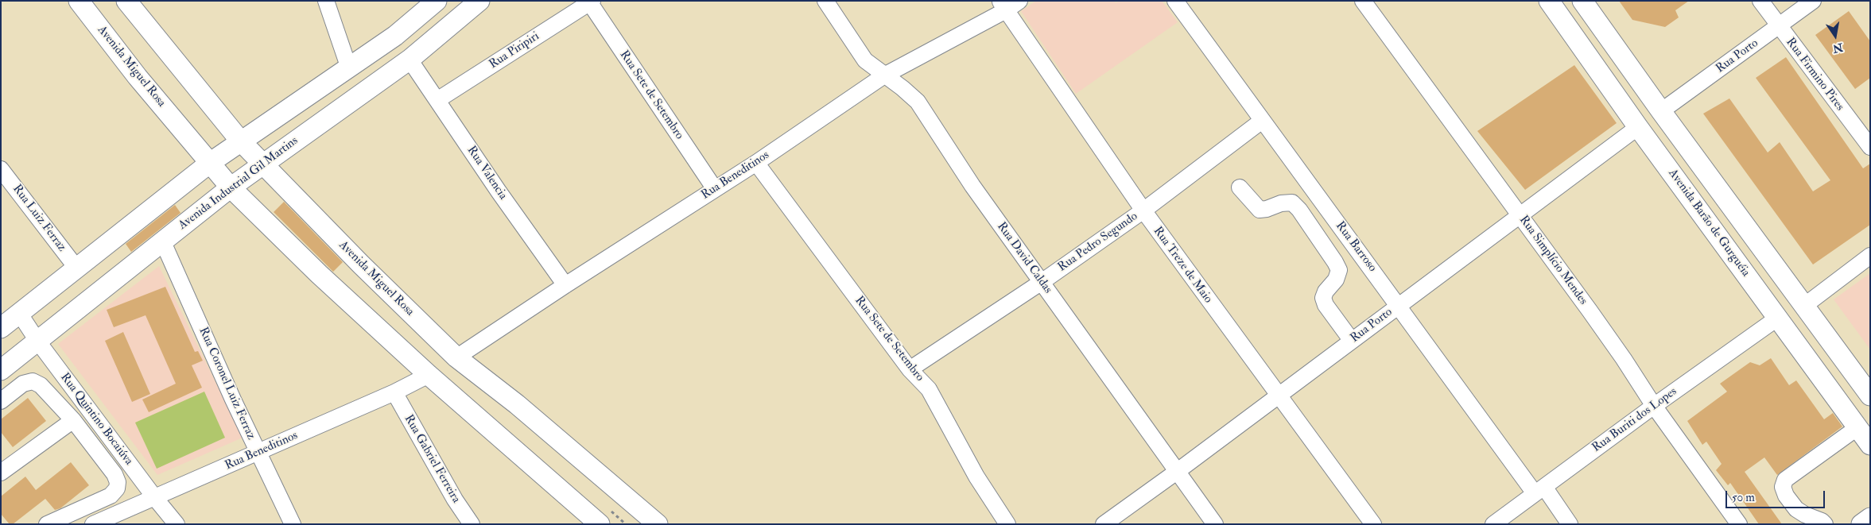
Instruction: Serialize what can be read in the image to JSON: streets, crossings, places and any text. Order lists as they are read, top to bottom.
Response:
{
  "streets": {
    "main road": ["Avenida Miguel Rosa", "Avenida Industrial Gil Martins", "Avenida Barão de Gurguéia"],
    "street": [
      "Rua Piripiri",
      "Rua Porto",
      "Rua Firmino Pires",
      "Rua Sete de Setembro",
      "Rua Valencia",
      "Rua Beneditinos",
      "Rua Luiz Ferraz",
      "Rua Pedro Segundo",
      "Rua Barroso",
      "Rua David Caldas",
      "Rua Simplício Mendes",
      "Rua Treze de Maio",
      "Rua Coronel Luiz Ferraz",
      "Rua Quintino Bocaiúva",
      "Rua Buriti dos Lopes",
      "Rua Gabriel Ferreira"
    ]
  },
  "crossings": [
    ["Rua Piripiri", "Rua Sete de Setembro"],
    ["Rua Piripiri", "Rua Valencia"],
    ["Rua Porto", "Rua Firmino Pires"],
    ["Rua Porto", "Avenida Barão de Gurguéia"],
    ["Rua Porto", "Rua Barroso"],
    ["Rua Porto", "Rua David Caldas"],
    ["Rua Porto", "Rua Simplício Mendes"],
    ["Rua Porto", "Rua Treze de Maio"],
    ["Avenida Miguel Rosa", "Rua Beneditinos"],
    ["Avenida Miguel Rosa", "Avenida Industrial Gil Martins"],
    ["Rua Sete de Setembro", "Rua Beneditinos"],
    ["Rua Sete de Setembro", "Rua Pedro Segundo"],
    ["Rua Valencia", "Rua Beneditinos"],
    ["Rua Valencia", "Avenida Industrial Gil Martins"],
    ["Rua Beneditinos", "Rua David Caldas"],
    ["Rua Beneditinos", "Rua Treze de Maio"],
    ["Rua Beneditinos", "Rua Coronel Luiz Ferraz"],
    ["Rua Beneditinos", "Rua Quintino Bocaiúva"],
    ["Rua Beneditinos", "Rua Gabriel Ferreira"],
    ["Avenida Industrial Gil Martins", "Rua Coronel Luiz Ferraz"],
    ["Avenida Industrial Gil Martins", "Rua Quintino Bocaiúva"],
    ["Avenida Barão de Gurguéia", "Rua Buriti dos Lopes"],
    ["Rua Pedro Segundo", "Rua Barroso"],
    ["Rua Pedro Segundo", "Rua David Caldas"],
    ["Rua Pedro Segundo", "Rua Treze de Maio"],
    ["Rua Barroso", "Rua Buriti dos Lopes"],
    ["Rua Simplício Mendes", "Rua Buriti dos Lopes"]
  ],
  "scale_bar": "50 m",
  "north": "bottom"
}
